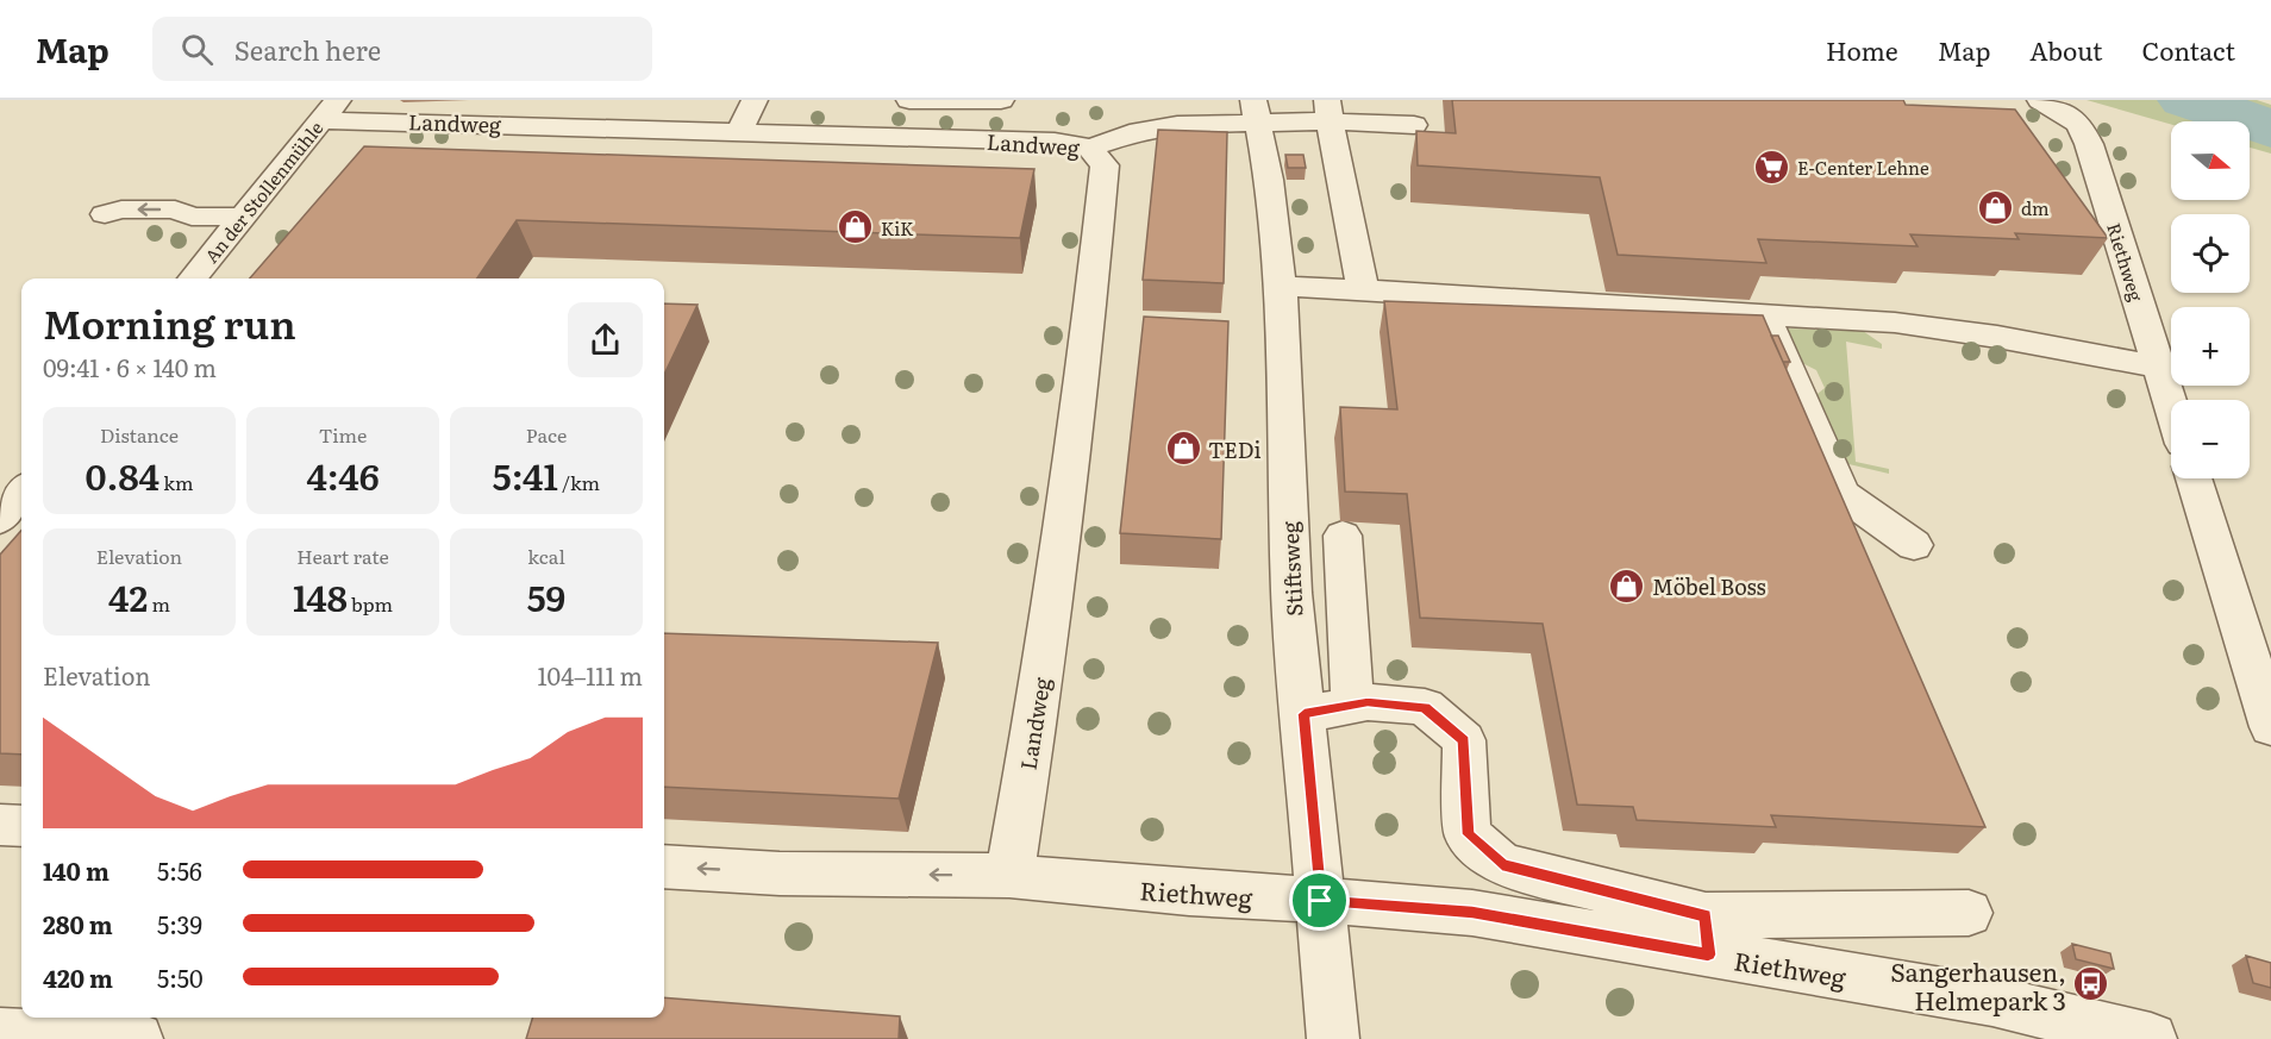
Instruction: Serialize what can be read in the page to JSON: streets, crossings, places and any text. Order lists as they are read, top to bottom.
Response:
{
  "streets": {
    "street": [
      "Landweg",
      "An der Stollenmühle",
      "Riethweg",
      "Stiftsweg"
    ]
  },
  "crossings": [
    ["Landweg", "An der Stollenmühle"],
    ["Landweg", "Riethweg"],
    ["Riethweg", "Stiftsweg"]
  ],
  "places": {
    "supermarket": ["E-Center Lehne"],
    "shop": [
      "dm",
      "KiK",
      "TEDi",
      "Möbel Boss"
    ],
    "bus stop": ["Sangerhausen, Helmepark 3"]
  },
  "north": "right",
  "page": {
    "header": "Map",
    "search": "Search here",
    "nav": [
      "Home",
      "Map",
      "About",
      "Contact"
    ],
    "map_buttons": ["+", "−"],
    "heading": ["Morning run", "09:41 · 6 × 140 m"],
    "stats": [
      ["Distance", "0.84 km"],
      ["Time", "4:46"],
      ["Pace", "5:41 /km"],
      ["Elevation", "42 m"],
      ["Heart rate", "148 bpm"],
      ["kcal", "59"]
    ],
    "chart": ["Elevation", "104–111 m"],
    "list": [
      {
        "name": "140 m",
        "note": "5:56"
      },
      {
        "name": "280 m",
        "note": "5:39"
      },
      {
        "name": "420 m",
        "note": "5:50"
      }
    ]
  }
}
